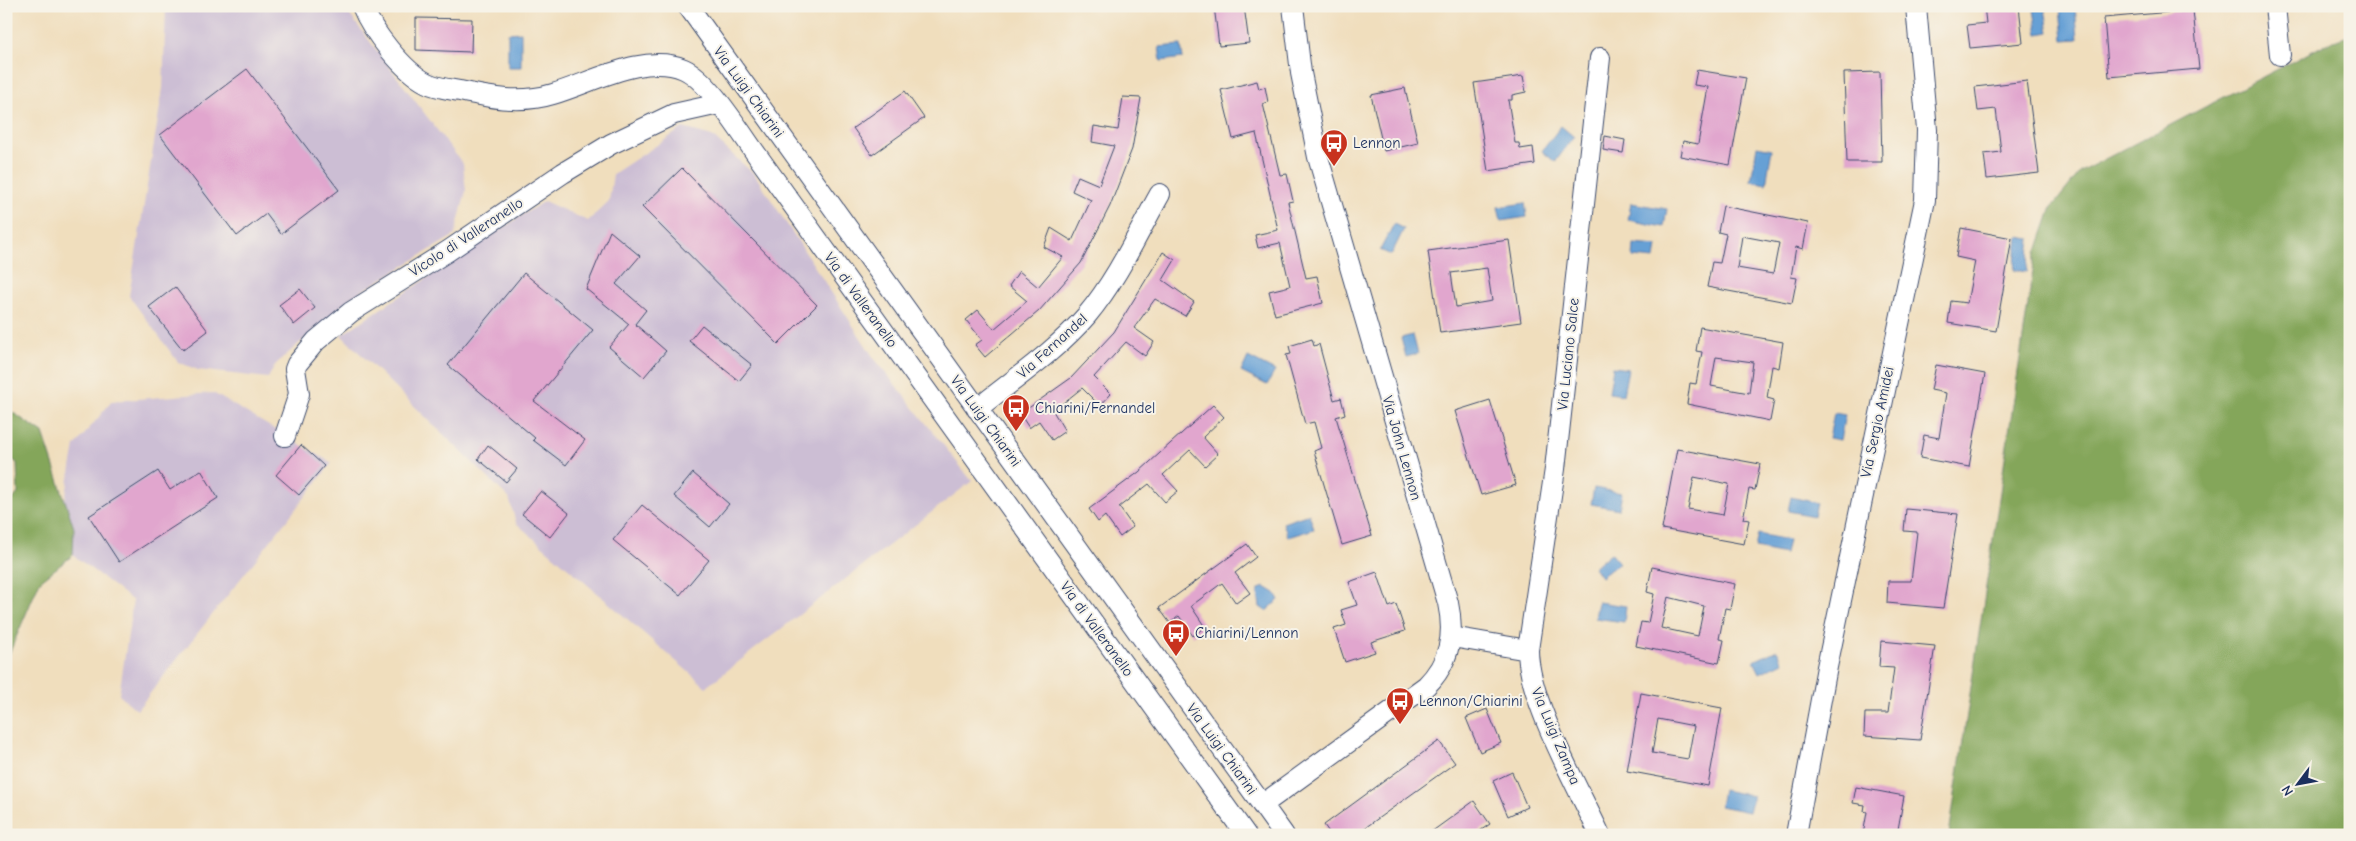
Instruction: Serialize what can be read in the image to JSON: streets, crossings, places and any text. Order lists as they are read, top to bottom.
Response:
{
  "streets": {
    "street": [
      "Via Luigi Chiarini",
      "Vicolo di Valleranello",
      "Via di Valleranello",
      "Via Fernandel",
      "Via Luciano Salce",
      "Via Sergio Amidei",
      "Via John Lennon",
      "Via Luigi Zampa"
    ]
  },
  "crossings": [
    ["Via Luigi Chiarini", "Via Fernandel"],
    ["Via Luigi Chiarini", "Via John Lennon"],
    ["Vicolo di Valleranello", "Via di Valleranello"],
    ["Via Luciano Salce", "Via Luigi Zampa"]
  ],
  "places": {
    "bus stop": [
      "Lennon",
      "Chiarini/Fernandel",
      "Chiarini/Lennon",
      "Lennon/Chiarini"
    ]
  },
  "north": "bottom left"
}
